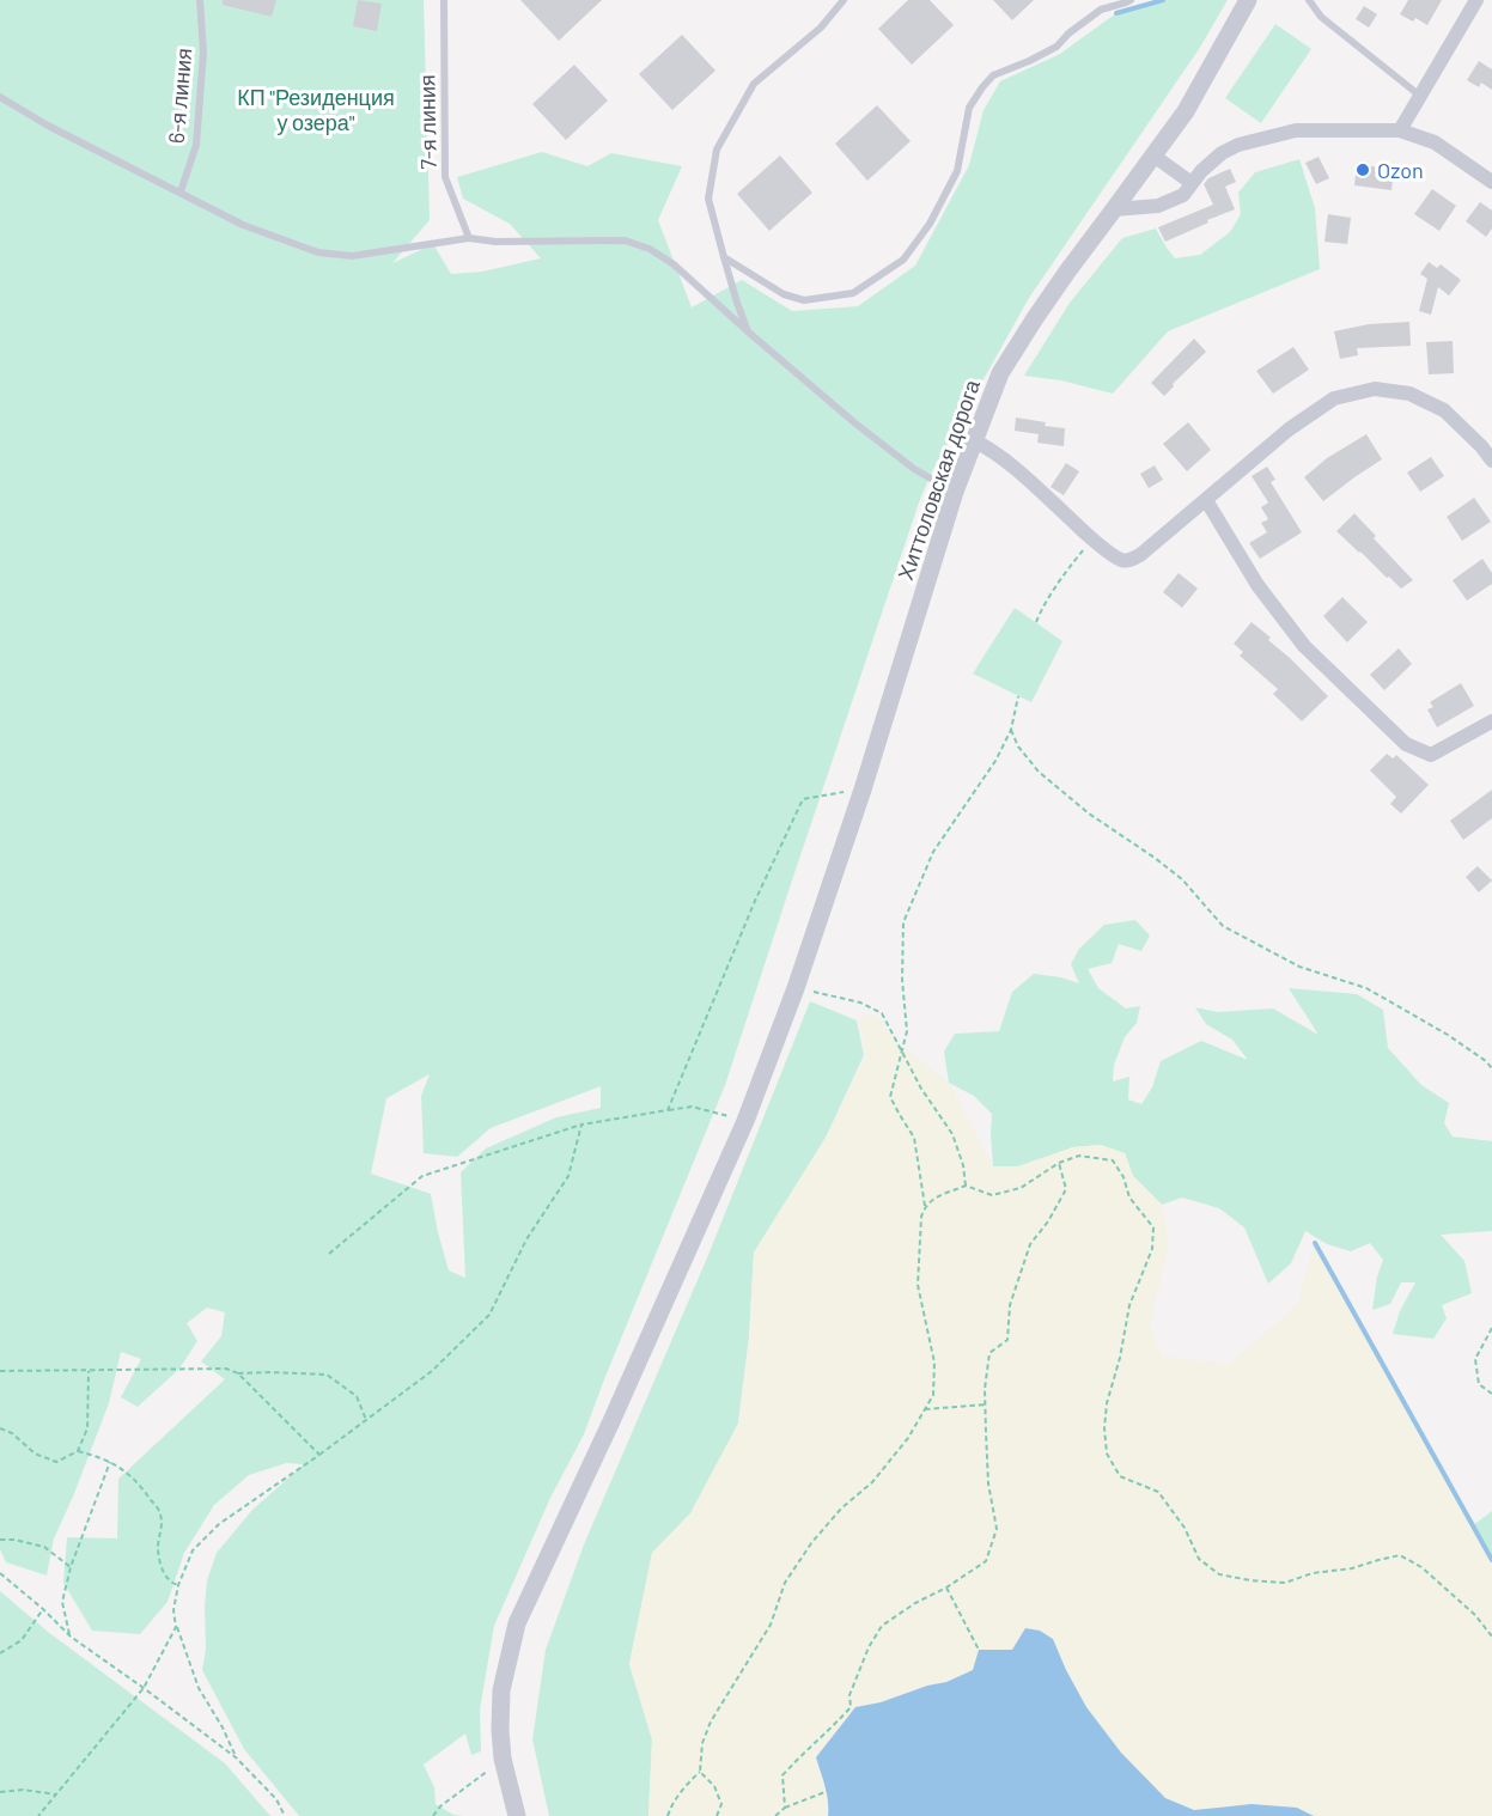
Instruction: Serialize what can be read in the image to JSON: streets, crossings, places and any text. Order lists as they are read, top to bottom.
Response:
{
  "streets": {
    "street": ["Хиттоловская дорога"],
    "lane": ["6-я линия", "7-я линия"]
  },
  "parks": ["КП \"Резиденция у озера\""],
  "places": ["Ozon"]
}
